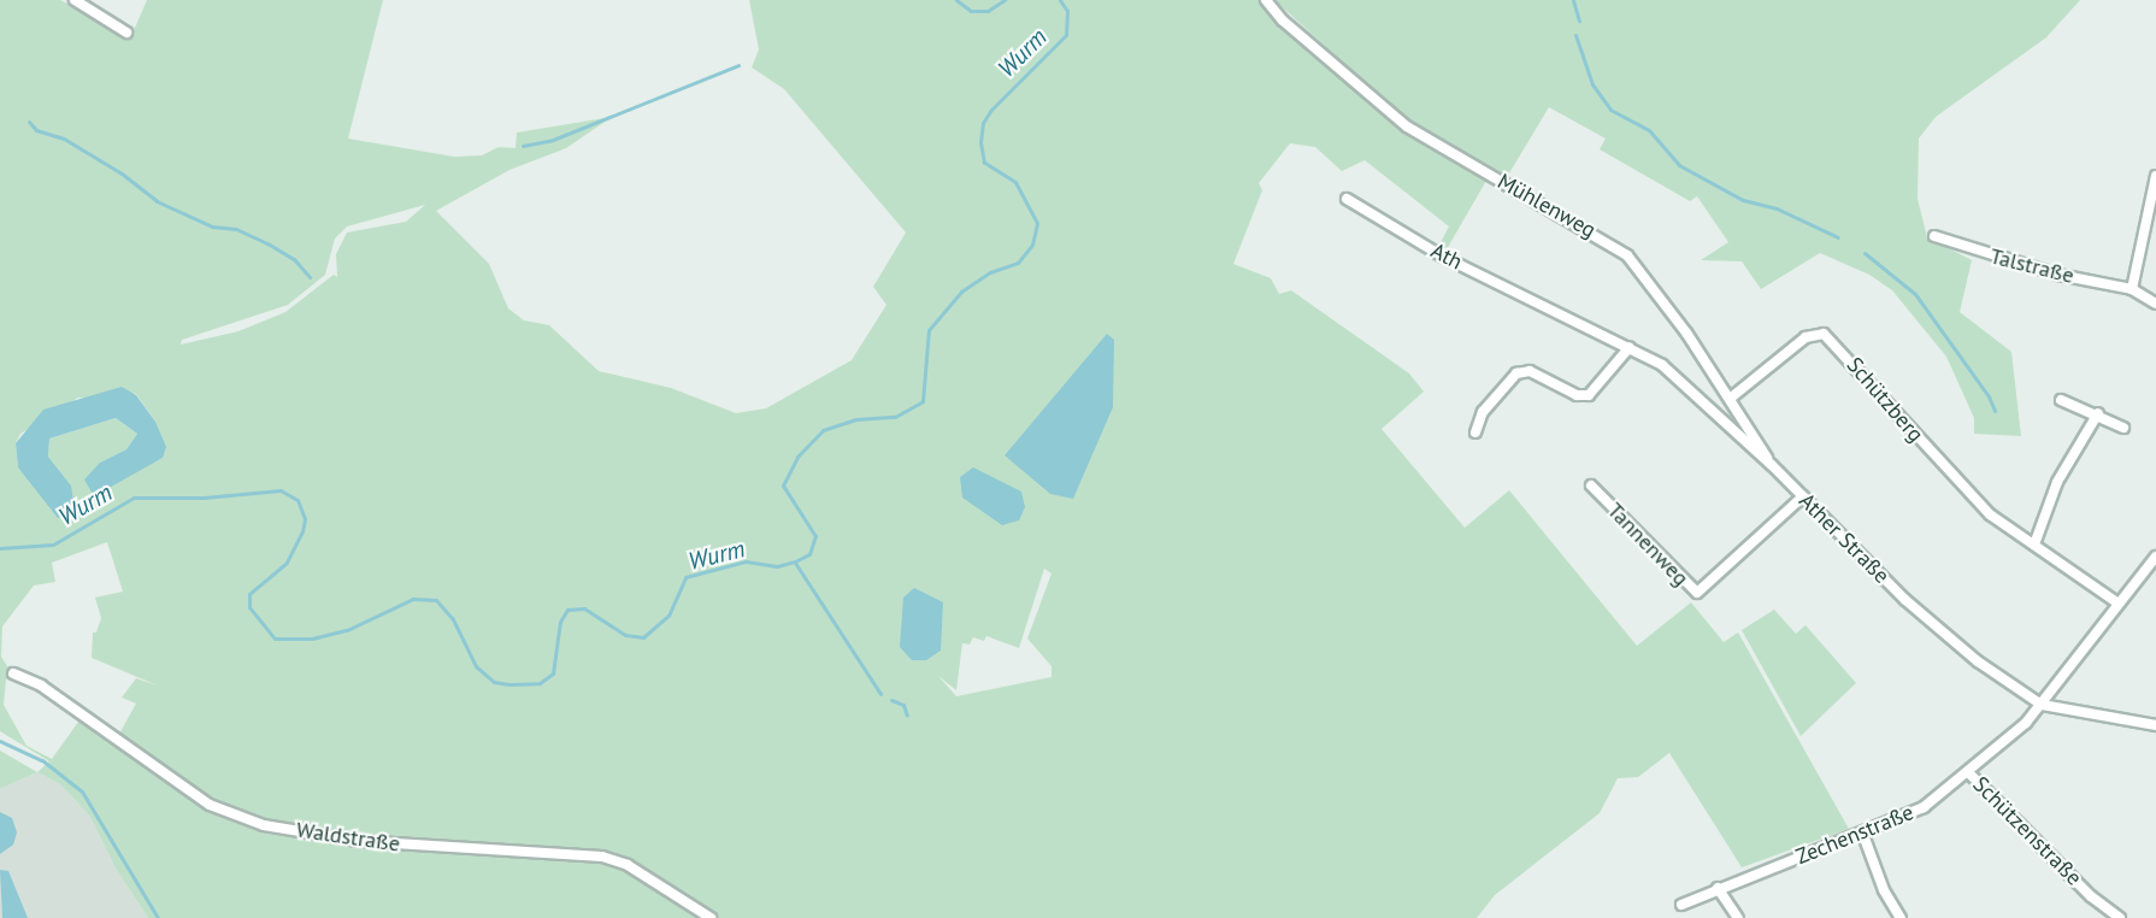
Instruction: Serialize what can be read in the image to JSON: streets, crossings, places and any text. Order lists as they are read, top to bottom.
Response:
{
  "streets": {
    "street": [
      "Mühlenweg",
      "Ath",
      "Talstraße",
      "Schützberg",
      "Ather Straße",
      "Tannenweg",
      "Schützenstraße",
      "Zechenstraße",
      "Waldstraße"
    ]
  },
  "crossings": [
    ["Mühlenweg", "Schützberg"],
    ["Mühlenweg", "Ather Straße"],
    ["Ath", "Ather Straße"],
    ["Schützberg", "Zechenstraße"],
    ["Ather Straße", "Tannenweg"],
    ["Ather Straße", "Zechenstraße"],
    ["Schützenstraße", "Zechenstraße"]
  ],
  "water": ["Wurm"]
}
